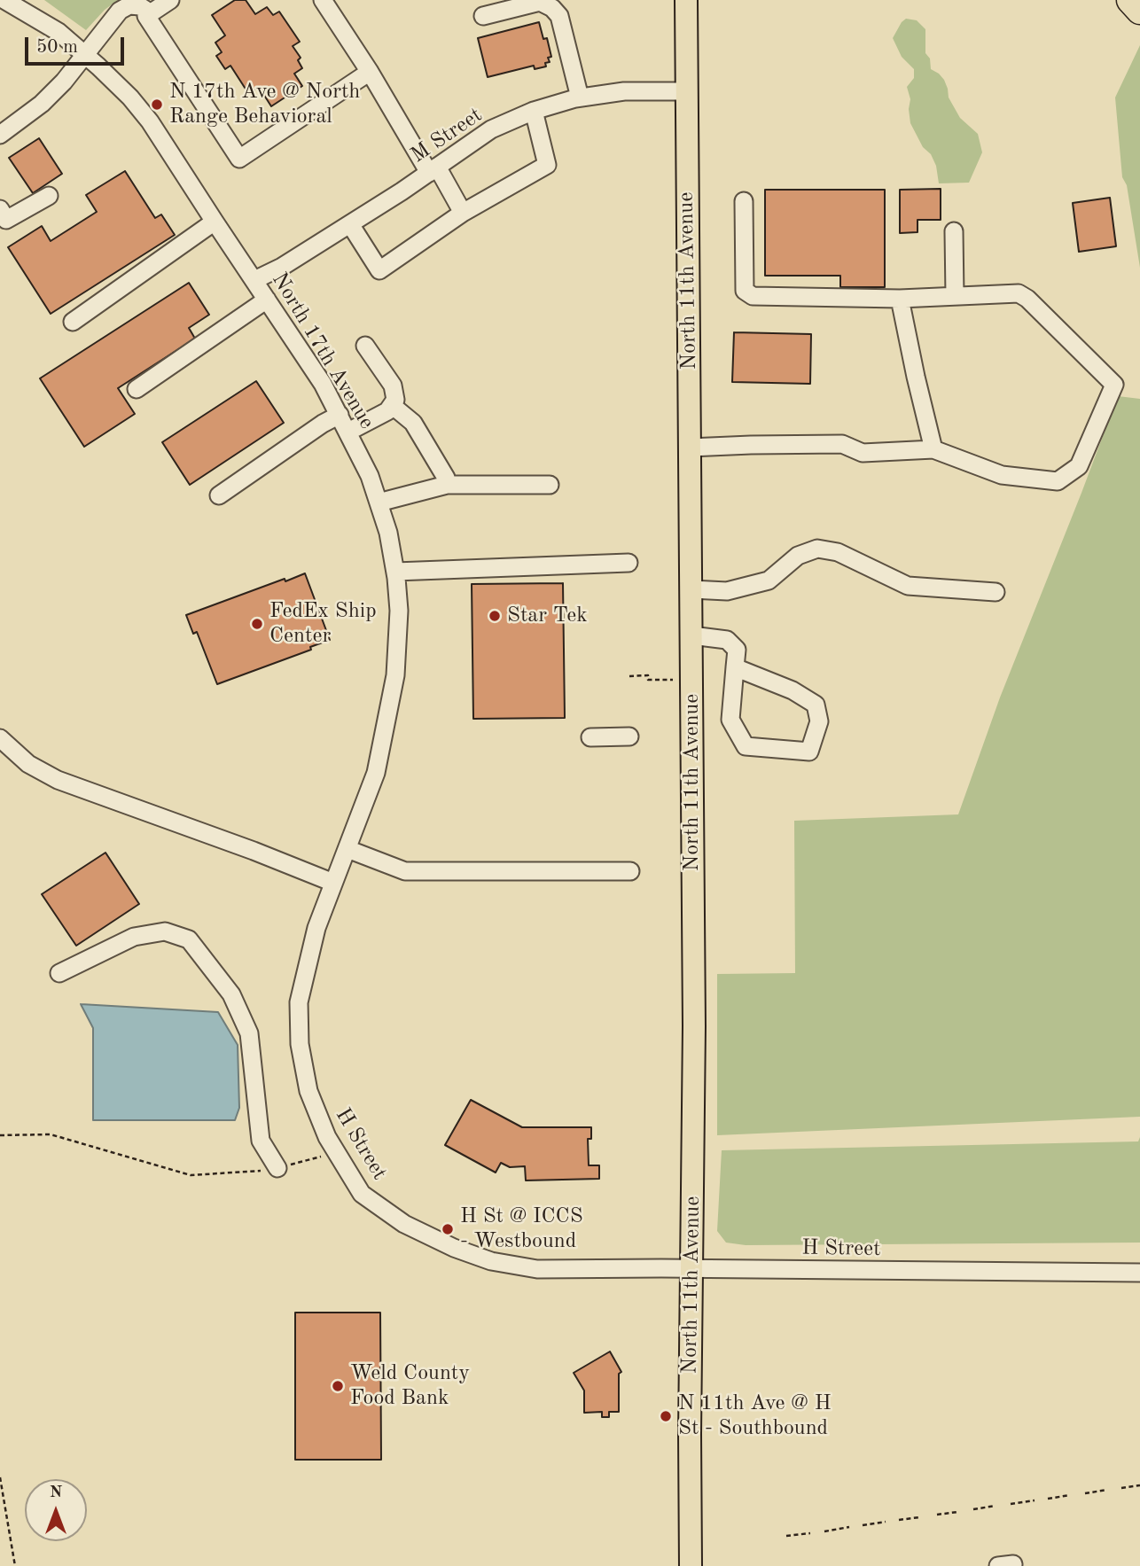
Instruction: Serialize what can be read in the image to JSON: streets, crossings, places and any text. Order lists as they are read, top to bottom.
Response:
{
  "streets": {
    "main road": ["North 11th Avenue"],
    "street": ["M Street", "North 17th Avenue", "H Street"]
  },
  "crossings": [
    ["M Street", "North 11th Avenue"],
    ["M Street", "North 17th Avenue"],
    ["North 11th Avenue", "H Street"],
    ["North 17th Avenue", "H Street"]
  ],
  "places": [
    "N 17th Ave @ North Range Behavioral",
    "Star Tek",
    "FedEx Ship Center",
    "H St @ ICCS - Westbound",
    "Weld County Food Bank",
    "N 11th Ave @ H St - Southbound"
  ],
  "scale_bar": "50 m",
  "north": "top"
}
